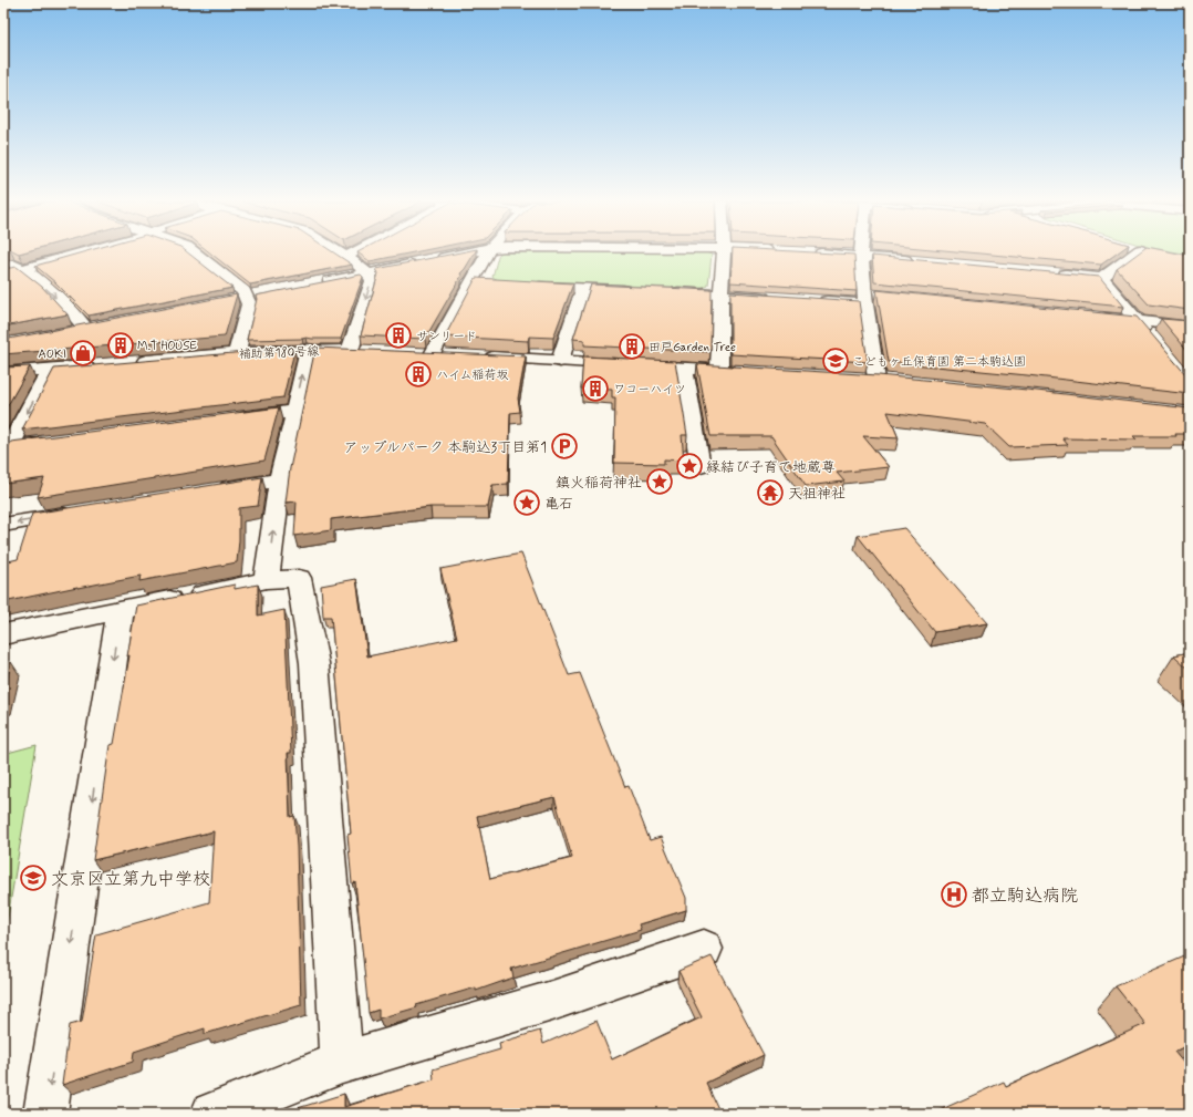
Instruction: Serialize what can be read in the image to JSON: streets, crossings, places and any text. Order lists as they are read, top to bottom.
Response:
{
  "streets": {
    "street": ["補助第180号線"]
  },
  "places": {
    "building": [
      "サンリード",
      "M.T HOUSE",
      "田戸Garden Tree",
      "ハイム稲荷坂",
      "ワコーハイツ"
    ],
    "shop": ["AOKI"],
    "school or university": ["こどもヶ丘保育園 第二本駒込園", "文京区立第九中学校"],
    "parking": ["アップルパーク 本駒込3丁目第1"],
    "place": ["縁結び子育て地蔵尊", "鎮火稲荷神社", "亀石"],
    "temple": ["天祖神社"],
    "hospital": ["都立駒込病院"]
  }
}
